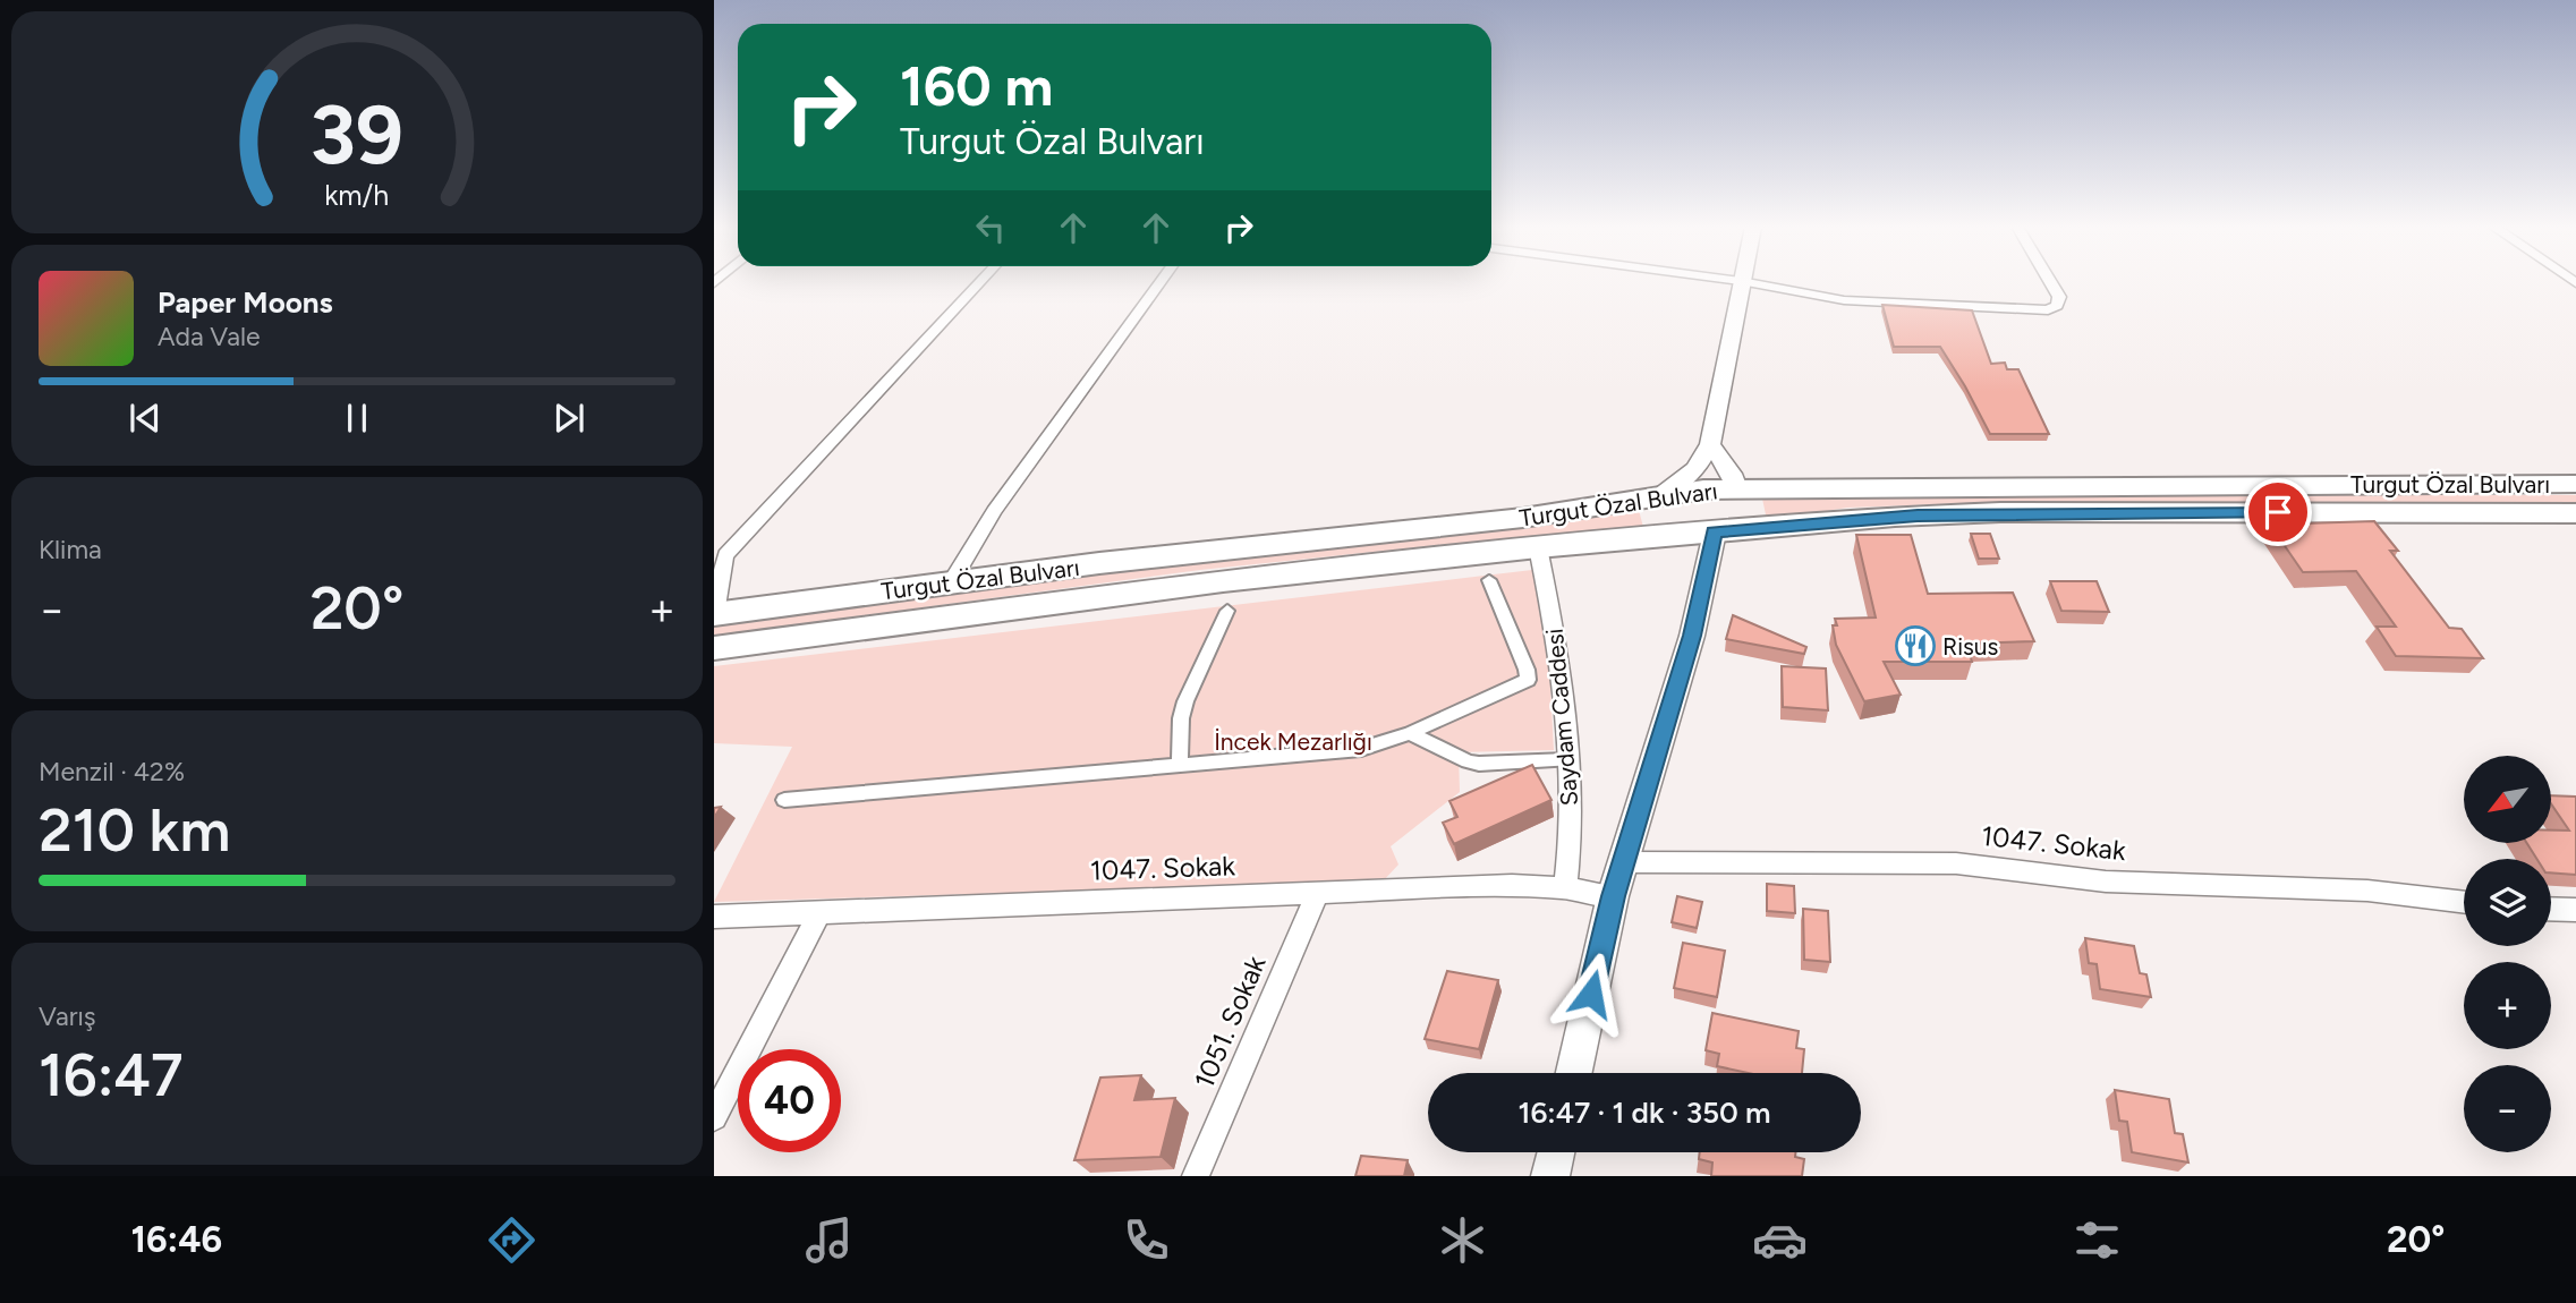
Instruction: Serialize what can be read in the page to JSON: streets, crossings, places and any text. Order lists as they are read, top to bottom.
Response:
{
  "streets": {
    "main road": ["Turgut Özal Bulvarı"],
    "street": ["Saydam Caddesi", "1047. Sokak", "1051. Sokak"]
  },
  "crossings": [
    ["Turgut Özal Bulvarı", "Saydam Caddesi"],
    ["Saydam Caddesi", "1047. Sokak"],
    ["1047. Sokak", "1051. Sokak"]
  ],
  "parks": ["İncek Mezarlığı"],
  "places": {
    "restaurant": ["Risus"]
  },
  "north": "bottom left",
  "page": {
    "turn": ["160 m", "Turgut Özal Bulvarı"],
    "song": ["Paper Moons", "Ada Vale"],
    "tile": [
      "Klima",
      ["Menzil · 42%", "210 km"],
      ["Varış", "16:47"]
    ],
    "heat": ["−", "20°", "+"],
    "map_buttons": ["+", "−"],
    "limit": "40",
    "trip": "16:47 · 1 dk · 350 m",
    "tabs": ["16:46", "20°"],
    "gauge": ["39", "km/h"]
  }
}
